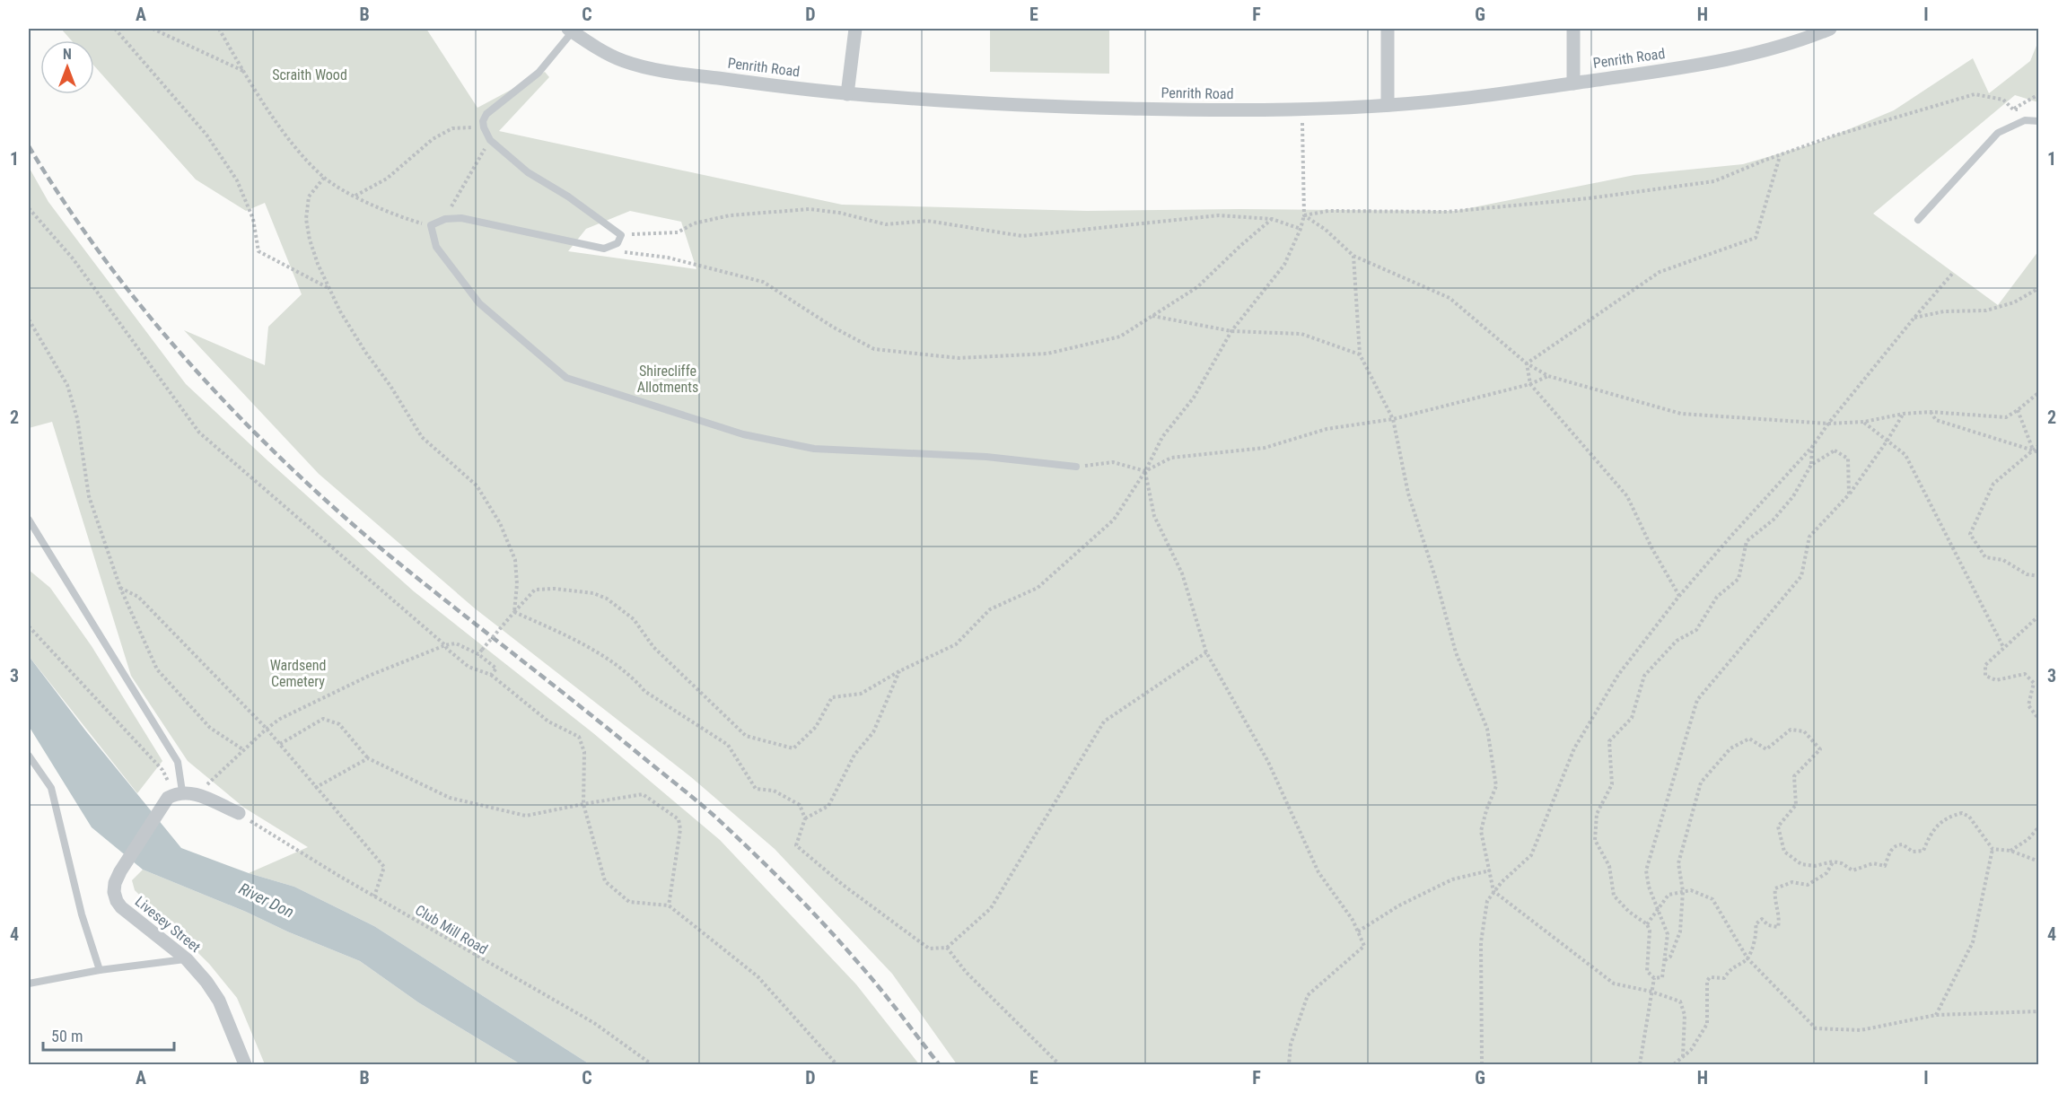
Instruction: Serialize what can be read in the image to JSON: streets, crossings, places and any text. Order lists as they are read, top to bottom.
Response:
{
  "streets": {
    "street": ["Penrith Road", "Livesey Street"],
    "path": ["Club Mill Road"]
  },
  "water": ["River Don"],
  "parks": ["Scraith Wood", "Shirecliffe Allotments", "Wardsend Cemetery"],
  "scale_bar": "50 m",
  "north": "top",
  "grid": {
    "columns": [
      "A",
      "B",
      "C",
      "D",
      "E",
      "F",
      "G",
      "H",
      "I"
    ],
    "rows": [
      "1",
      "2",
      "3",
      "4"
    ]
  }
}
